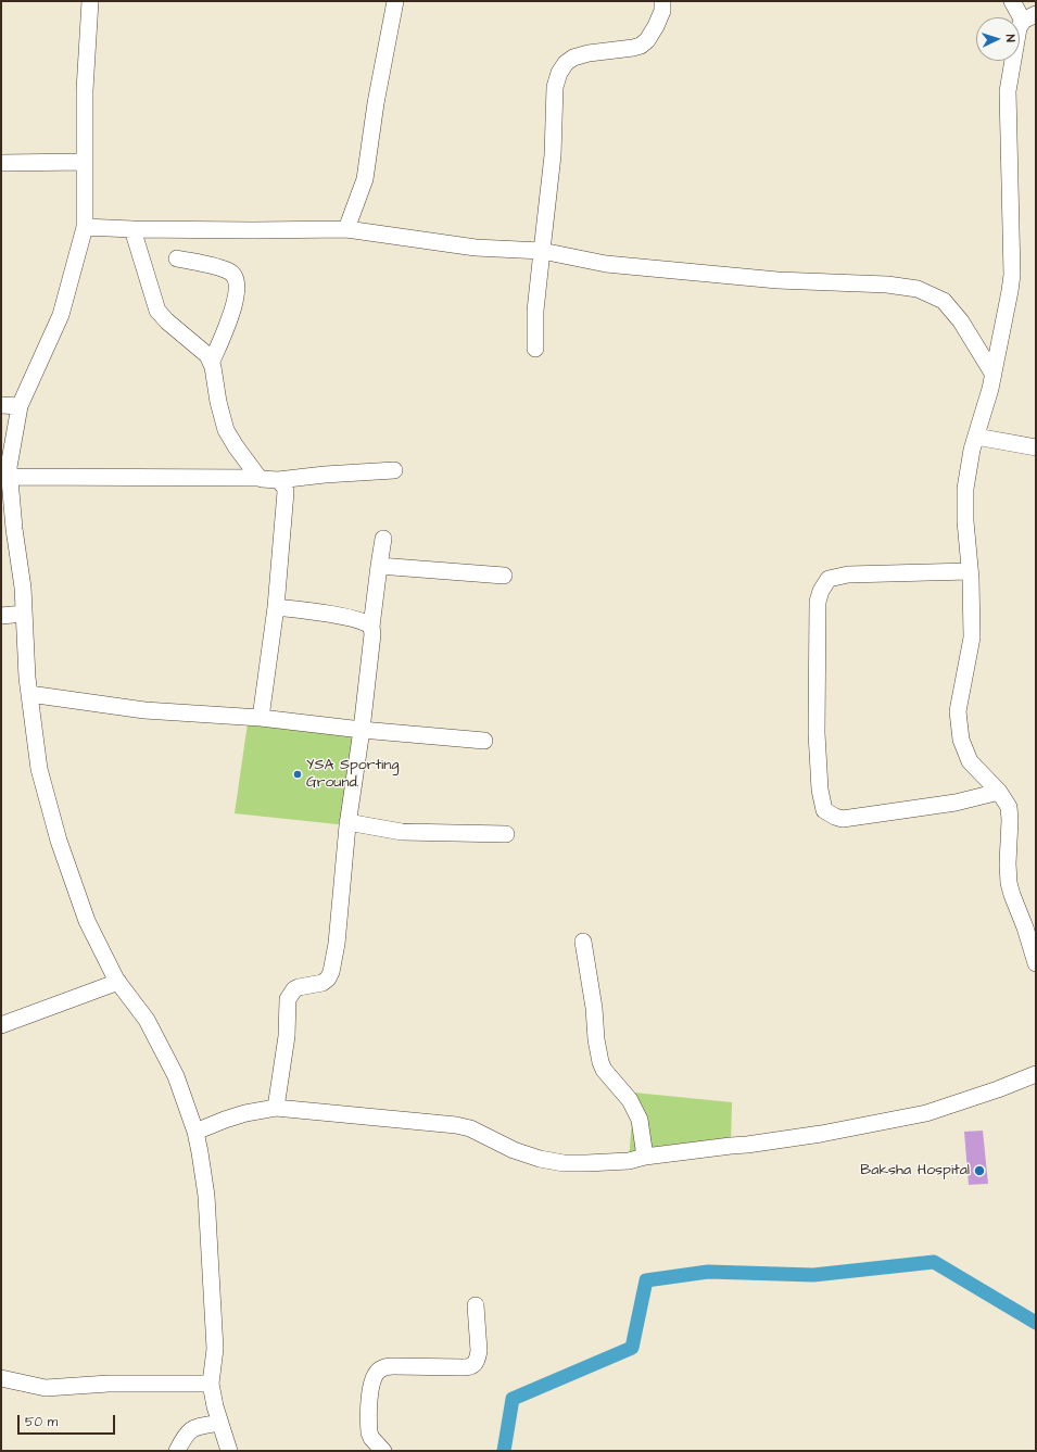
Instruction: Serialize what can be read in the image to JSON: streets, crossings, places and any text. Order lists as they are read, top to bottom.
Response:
{
  "places": ["YSA Sporting Ground.", "Baksha Hospital"],
  "scale_bar": "50 m",
  "north": "right"
}
